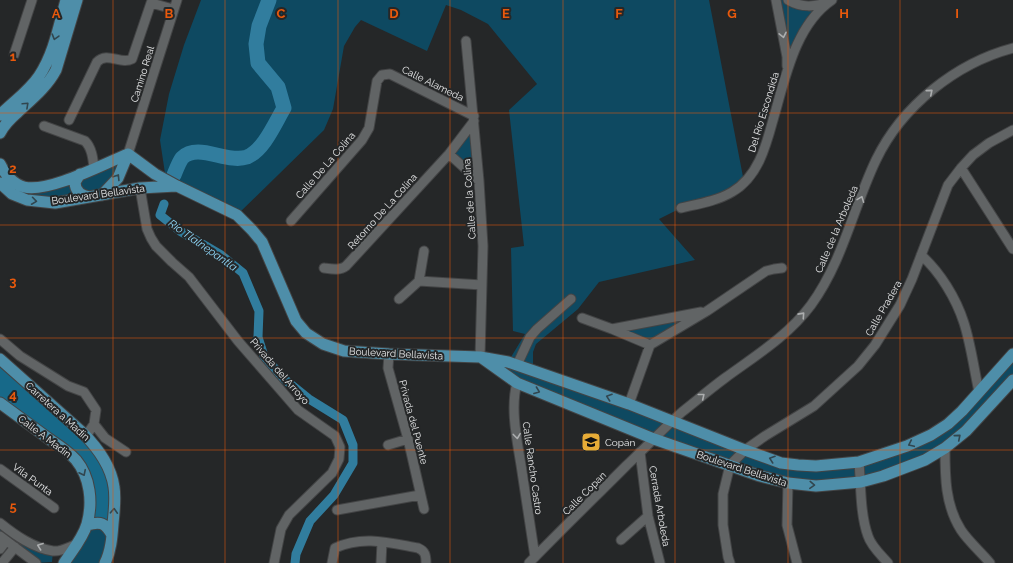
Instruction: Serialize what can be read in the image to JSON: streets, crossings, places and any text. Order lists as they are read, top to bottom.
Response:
{
  "streets": {
    "main road": ["Boulevard Bellavista", "Carretera a Madin", "Calle A Madin"],
    "street": [
      "Camino Real",
      "Calle Alameda",
      "Del Río Escondida",
      "Calle De La Colina",
      "Calle de la Colina",
      "Retorno De La Colina",
      "Calle de la Arboleda",
      "Calle Pradera",
      "Privada del Arroyo",
      "Privada del Puente",
      "Calle Rancho Castro",
      "Vila Punta",
      "Calle Copan",
      "Cerrada Arboleda"
    ]
  },
  "crossings": [
    ["Camino Real", "Boulevard Bellavista"],
    ["Calle Alameda", "Calle De La Colina"],
    ["Calle Alameda", "Calle de la Colina"],
    ["Calle Alameda", "Retorno De La Colina"],
    ["Boulevard Bellavista", "Calle de la Colina"],
    ["Boulevard Bellavista", "Calle de la Arboleda"],
    ["Boulevard Bellavista", "Calle Pradera"],
    ["Boulevard Bellavista", "Privada del Arroyo"],
    ["Boulevard Bellavista", "Privada del Puente"],
    ["Boulevard Bellavista", "Calle Rancho Castro"],
    ["Boulevard Bellavista", "Calle Copan"],
    ["Calle de la Colina", "Retorno De La Colina"],
    ["Calle de la Arboleda", "Calle Copan"],
    ["Calle Rancho Castro", "Calle Copan"],
    ["Calle Copan", "Cerrada Arboleda"]
  ],
  "one_way": ["Carretera a Madin", "Calle A Madin", "Calle Rancho Castro"],
  "water": ["Río Tlalnepantla"],
  "places": {
    "school or university": ["Copán"]
  },
  "grid": {
    "columns": [
      "A",
      "B",
      "C",
      "D",
      "E",
      "F",
      "G",
      "H",
      "I"
    ],
    "rows": [
      "1",
      "2",
      "3",
      "4",
      "5"
    ]
  }
}
